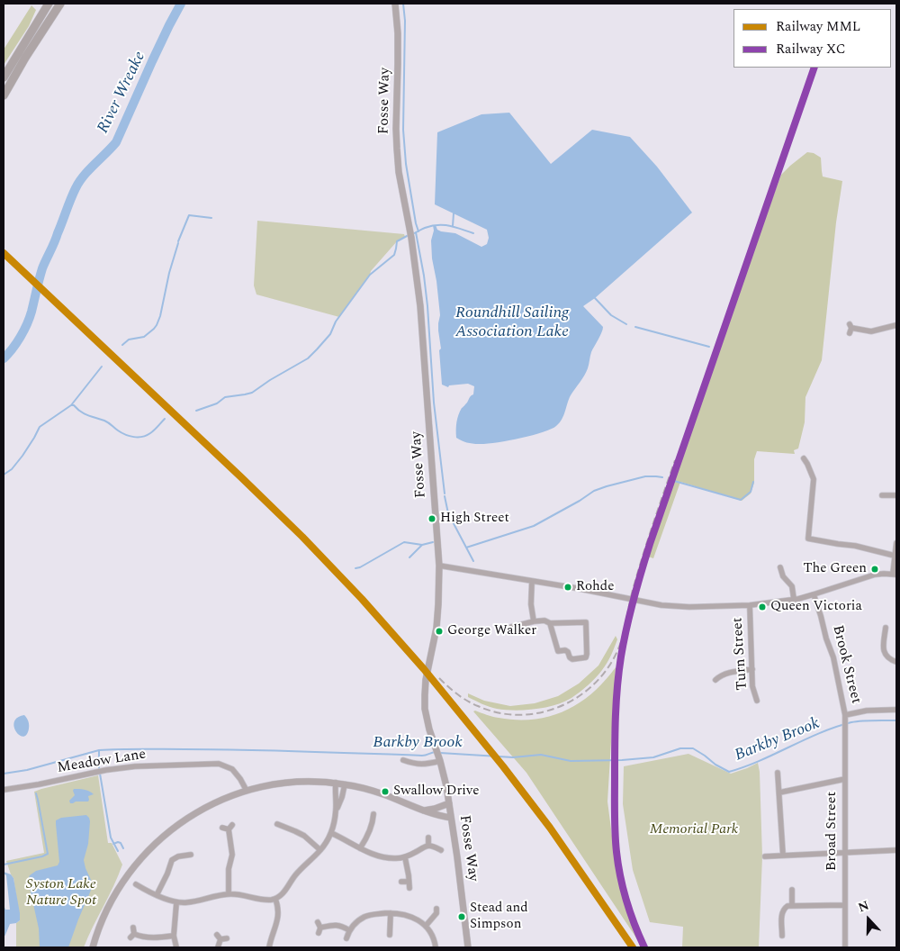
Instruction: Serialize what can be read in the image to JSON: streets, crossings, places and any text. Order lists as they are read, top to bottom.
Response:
{
  "streets": {
    "street": [
      "Fosse Way",
      "Turn Street",
      "Brook Street",
      "Meadow Lane",
      "Broad Street"
    ]
  },
  "crossings": [
    ["Brook Street", "Broad Street"]
  ],
  "water": ["River Wreake", "Roundhill Sailing Association Lake", "Barkby Brook"],
  "parks": ["Memorial Park", "Syston Lake Nature Spot"],
  "places": [
    "High Street",
    "The Green",
    "Rohde",
    "Queen Victoria",
    "George Walker",
    "Swallow Drive",
    "Stead and Simpson"
  ],
  "lines": ["rail line XC", "rail line MML"],
  "legend": ["Railway MML", "Railway XC"],
  "north": "top"
}
